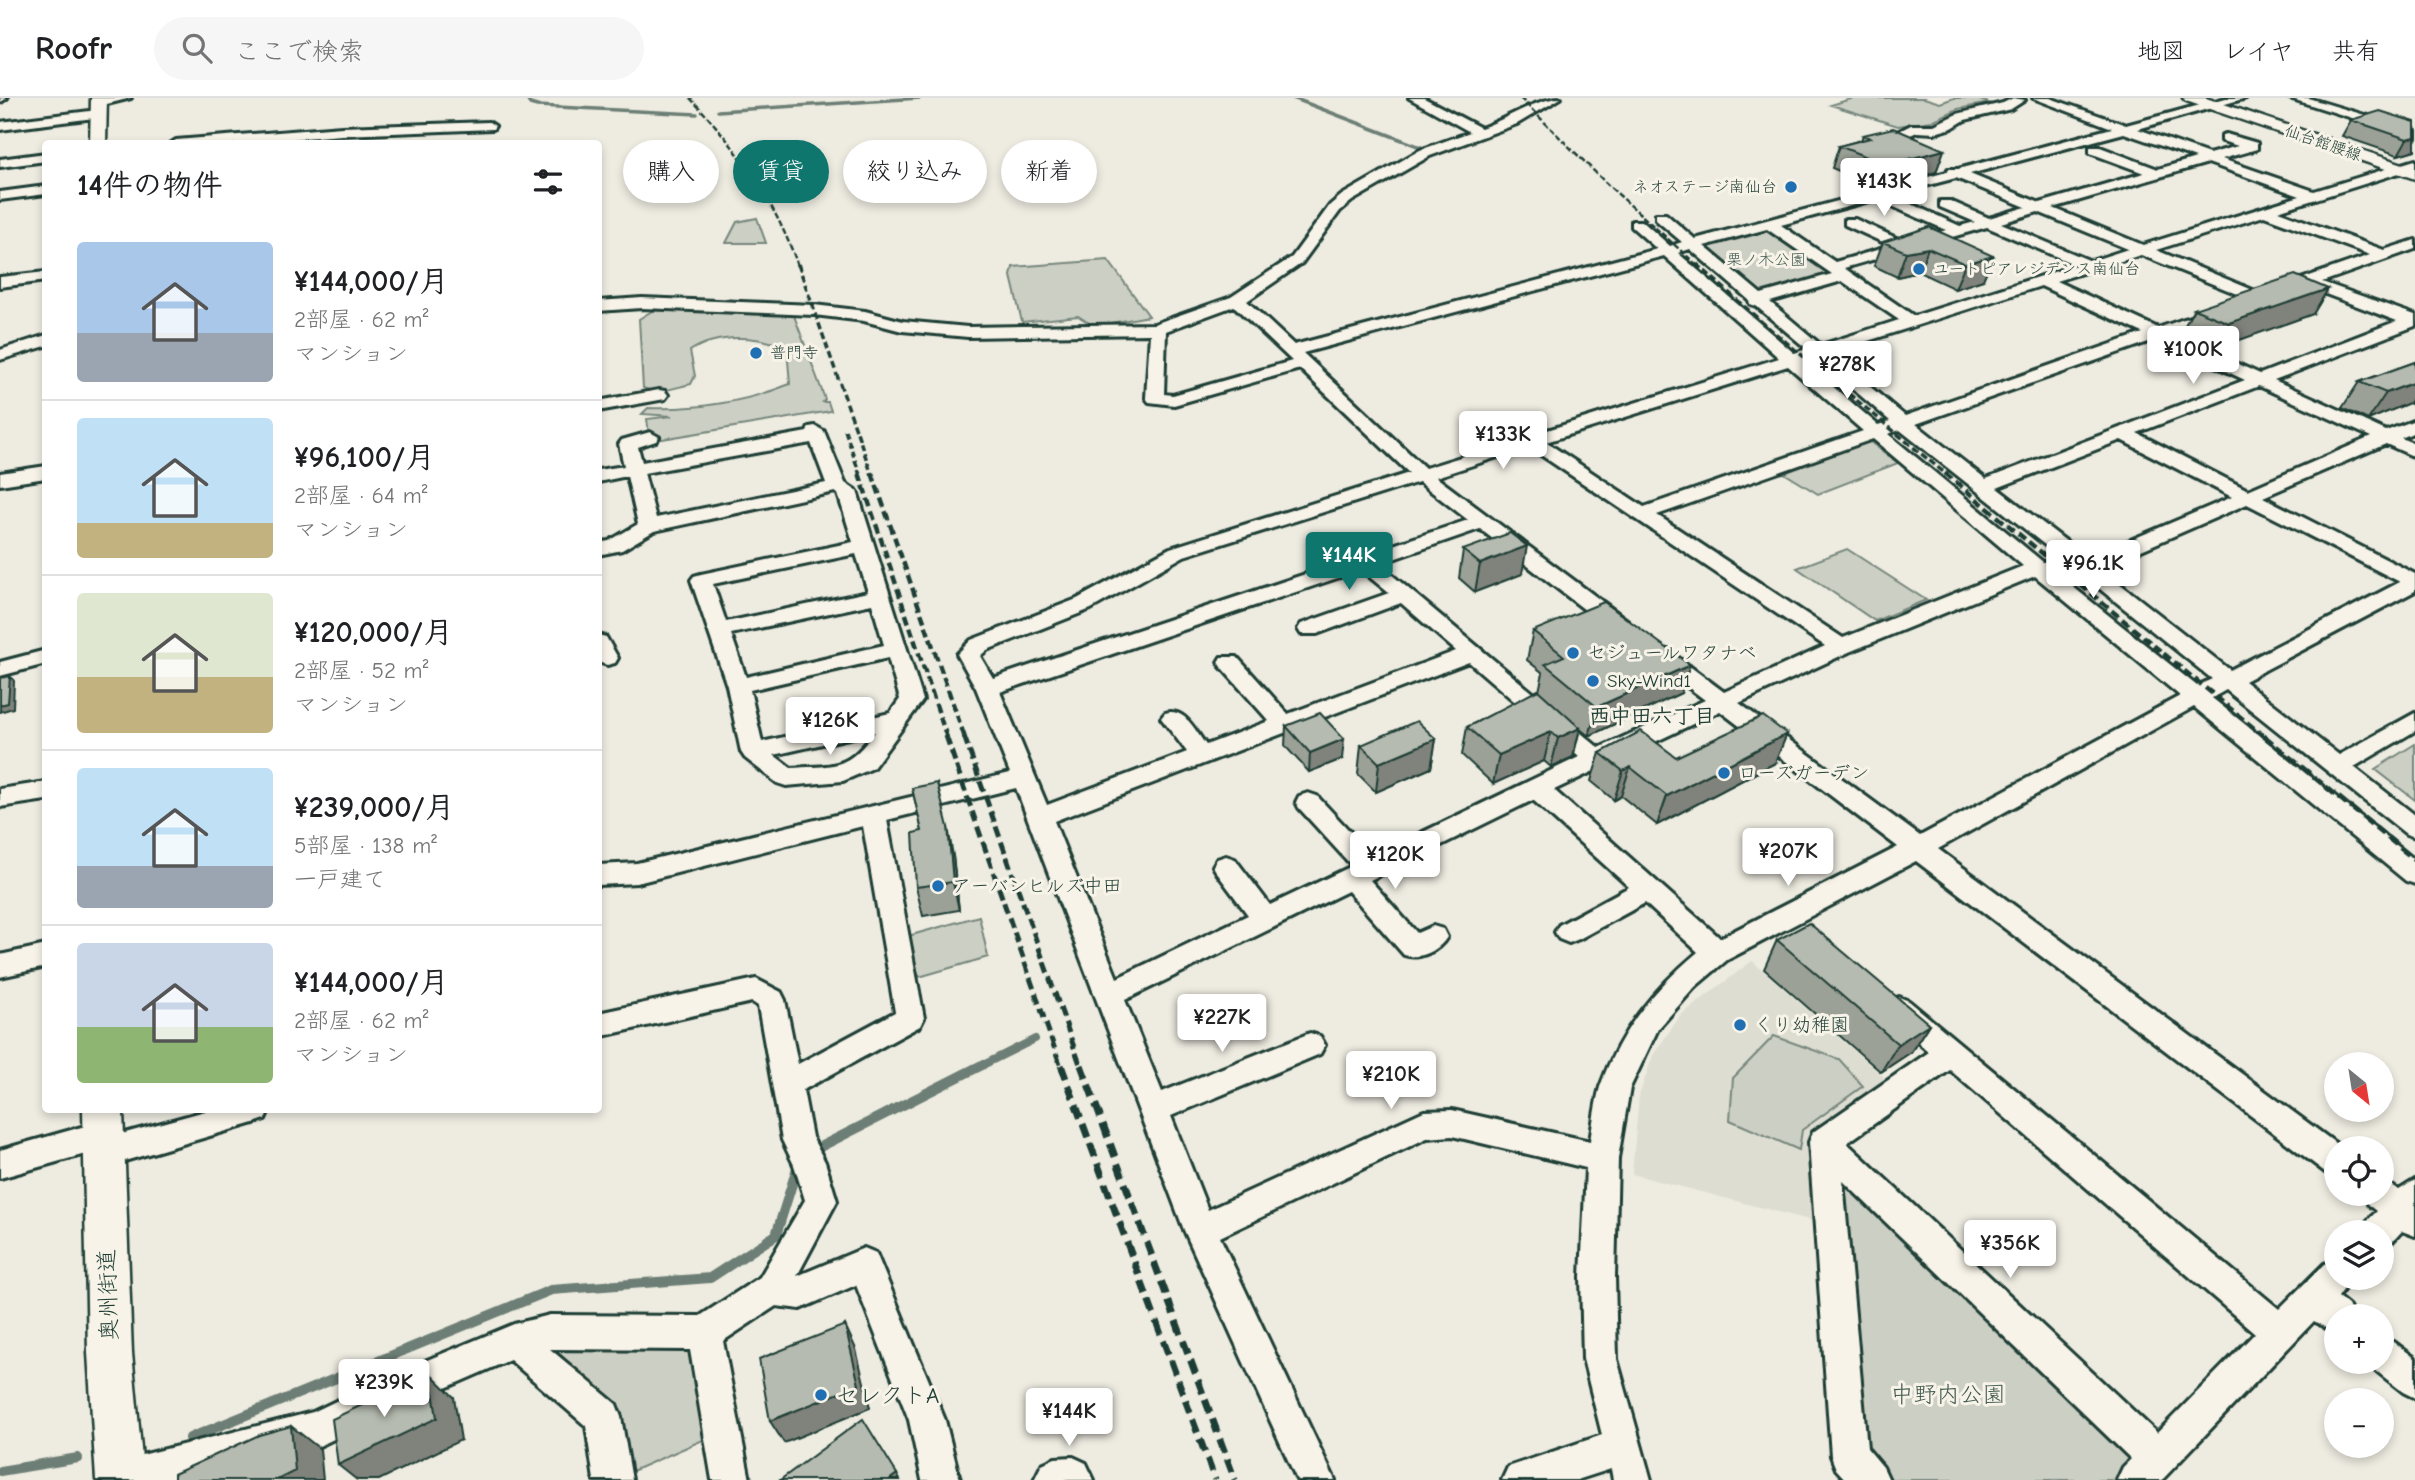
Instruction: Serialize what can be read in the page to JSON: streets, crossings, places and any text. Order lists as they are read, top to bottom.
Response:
{
  "streets": {
    "main road": ["仙台館腰線", "奥州街道"]
  },
  "districts": ["西中田六丁目"],
  "parks": ["栗ノ木公園", "中野内公園"],
  "places": [
    "ネオステージ南仙台",
    "ユートピアレジデンス南仙台",
    "普門寺",
    "セジュールワタナベ",
    "Sky-Wind1",
    "ローズガーデン",
    "アーバンヒルズ中田",
    "くり幼稚園",
    "セレクトA"
  ],
  "north": "bottom right",
  "page": {
    "header": "Roofr",
    "search": "ここで検索",
    "nav": ["地図", "レイヤ", "共有"],
    "chip": [
      "購入",
      "賃貸",
      "絞り込み",
      "新着"
    ],
    "heading": "14件の物件",
    "price": [
      "¥143K",
      "¥100K",
      "¥278K",
      "¥133K",
      "¥144K",
      "¥96.1K",
      "¥126K",
      "¥207K",
      "¥120K",
      "¥227K",
      "¥210K",
      "¥356K",
      "¥239K",
      "¥144K"
    ],
    "list": [
      {
        "name": "¥144,000/月",
        "note": "2部屋 · 62 m² · マンション"
      },
      {
        "name": "¥96,100/月",
        "note": "2部屋 · 64 m² · マンション"
      },
      {
        "name": "¥120,000/月",
        "note": "2部屋 · 52 m² · マンション"
      },
      {
        "name": "¥239,000/月",
        "note": "5部屋 · 138 m² · 一戸建て"
      },
      {
        "name": "¥144,000/月",
        "note": "2部屋 · 62 m² · マンション"
      }
    ],
    "map_buttons": ["+", "−"]
  }
}
